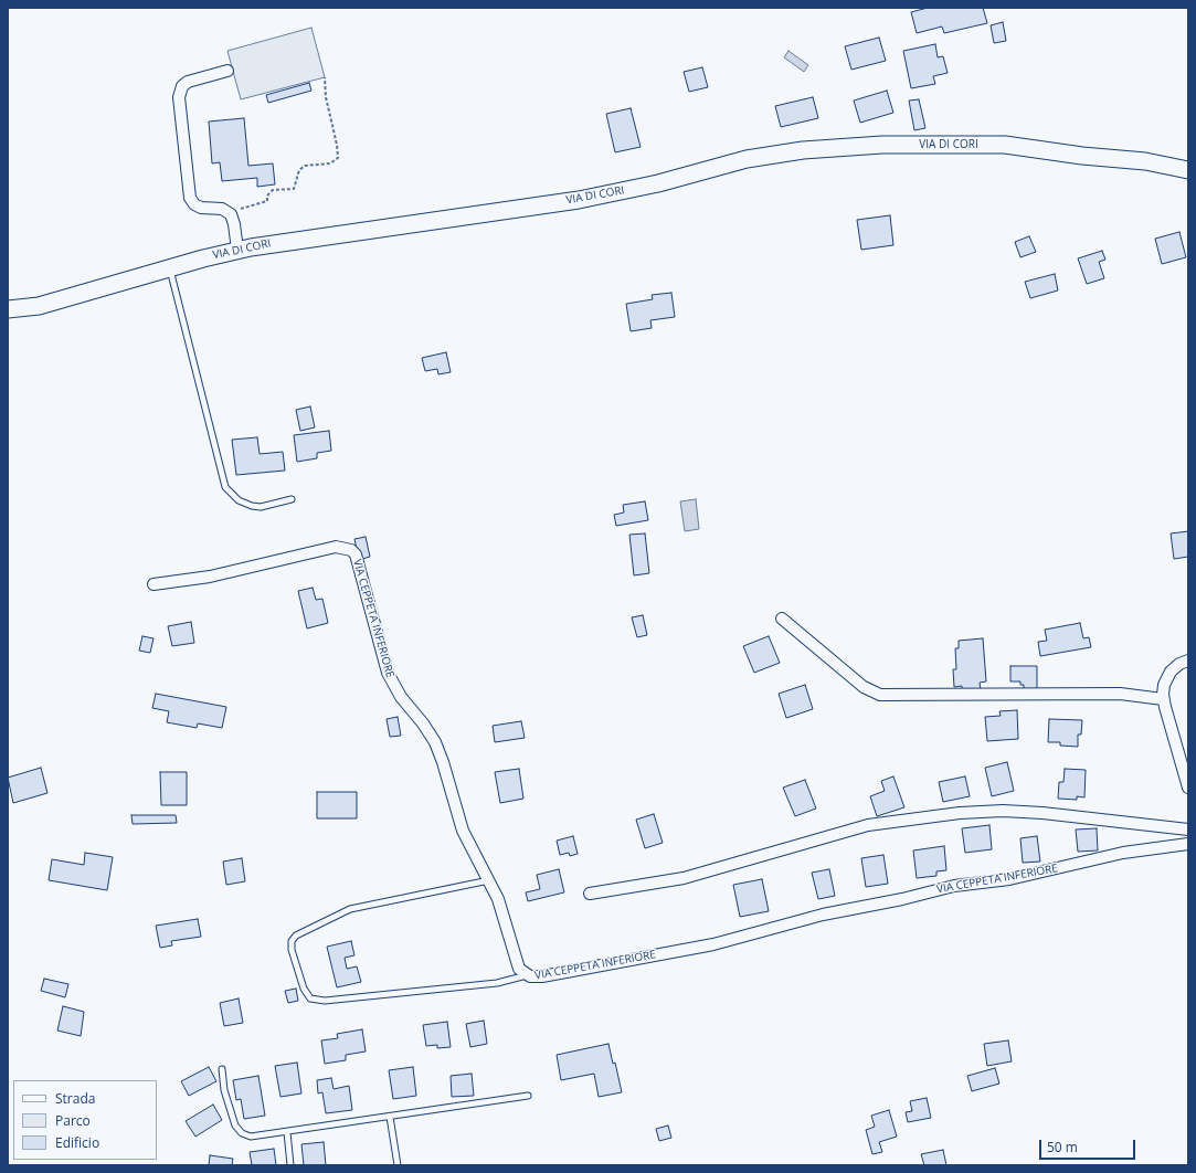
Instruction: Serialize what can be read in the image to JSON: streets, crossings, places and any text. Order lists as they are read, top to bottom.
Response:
{
  "streets": {
    "main road": ["VIA DI CORI"],
    "street": ["VIA CEPPETA INFERIORE"]
  },
  "legend": ["Strada", "Parco", "Edificio"],
  "scale_bar": "50 m"
}
